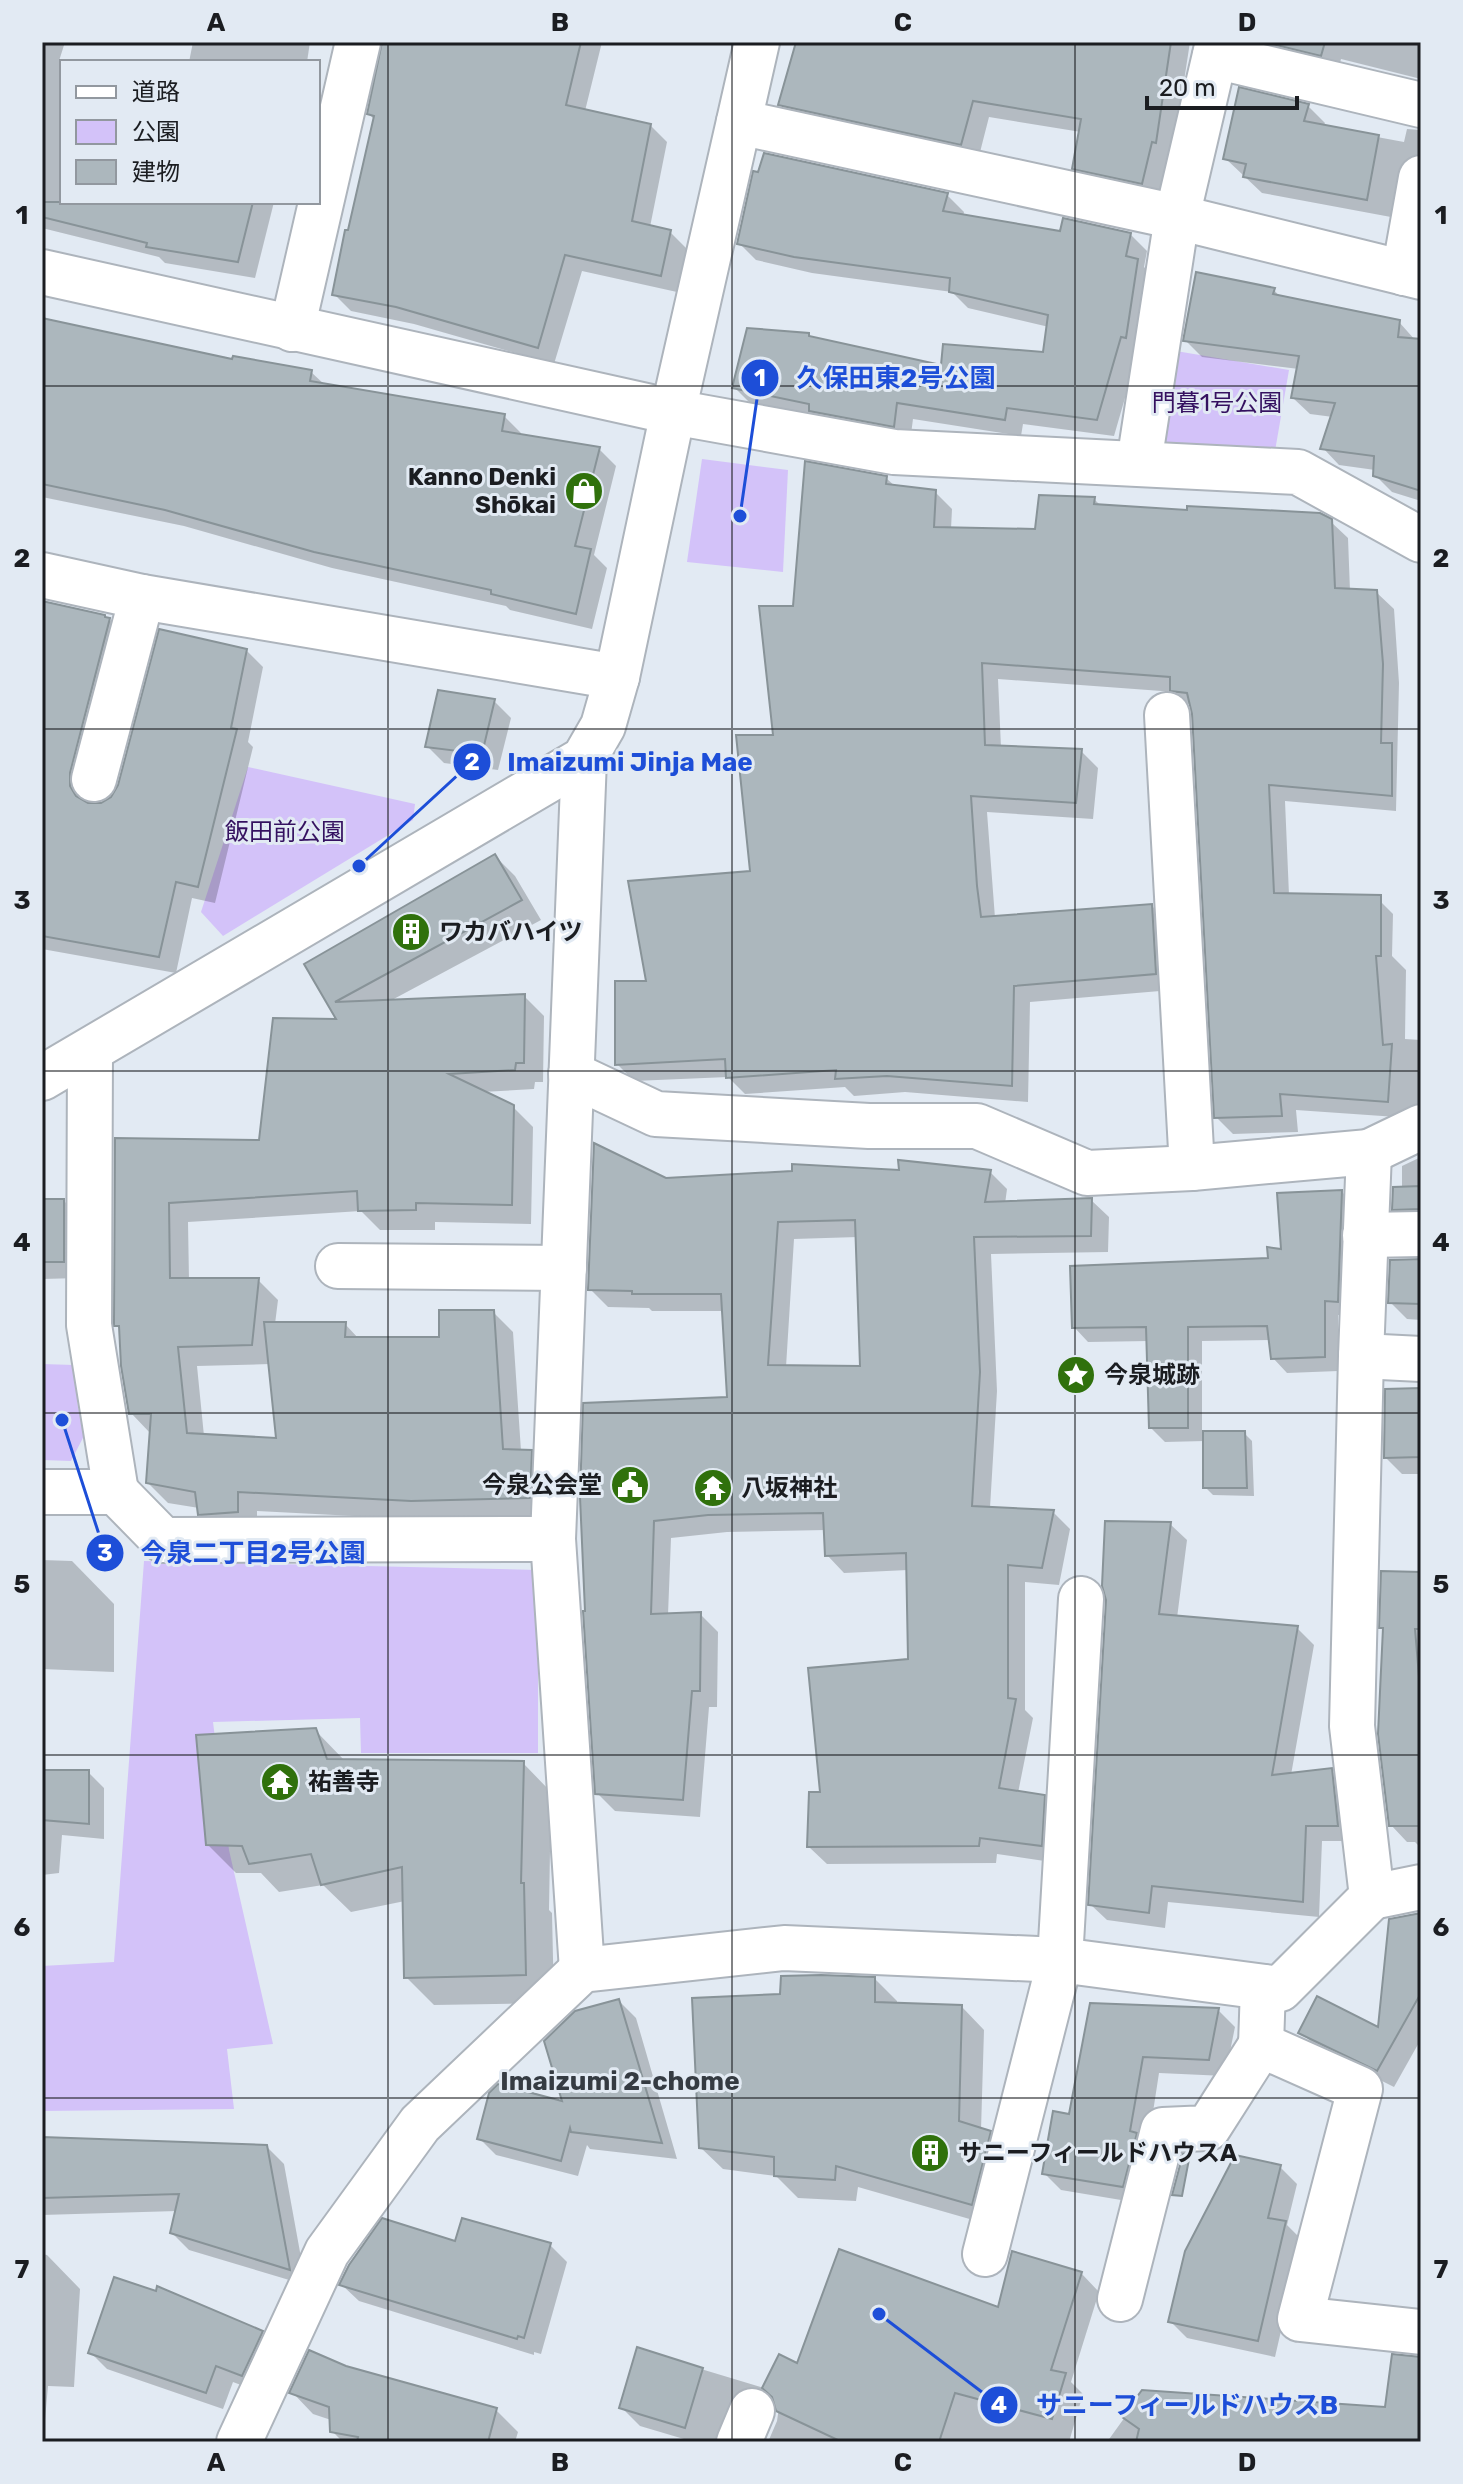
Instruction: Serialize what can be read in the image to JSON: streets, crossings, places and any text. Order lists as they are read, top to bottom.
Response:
{
  "districts": ["Imaizumi 2-chome"],
  "parks": ["門暮1号公園", "飯田前公園"],
  "places": {
    "shop": ["Kanno Denki Shōkai"],
    "other": [
      "久保田東2号公園",
      "Imaizumi Jinja Mae",
      "今泉二丁目2号公園",
      "サニーフィールドハウスB"
    ],
    "building": ["ワカバハイツ", "サニーフィールドハウスA"],
    "place": ["今泉城跡"],
    "public building": ["今泉公会堂"],
    "temple": ["八坂神社", "祐善寺"]
  },
  "legend": ["道路", "公園", "建物"],
  "scale_bar": "20 m",
  "grid": {
    "columns": [
      "A",
      "B",
      "C",
      "D"
    ],
    "rows": [
      "1",
      "2",
      "3",
      "4",
      "5",
      "6",
      "7"
    ]
  }
}
